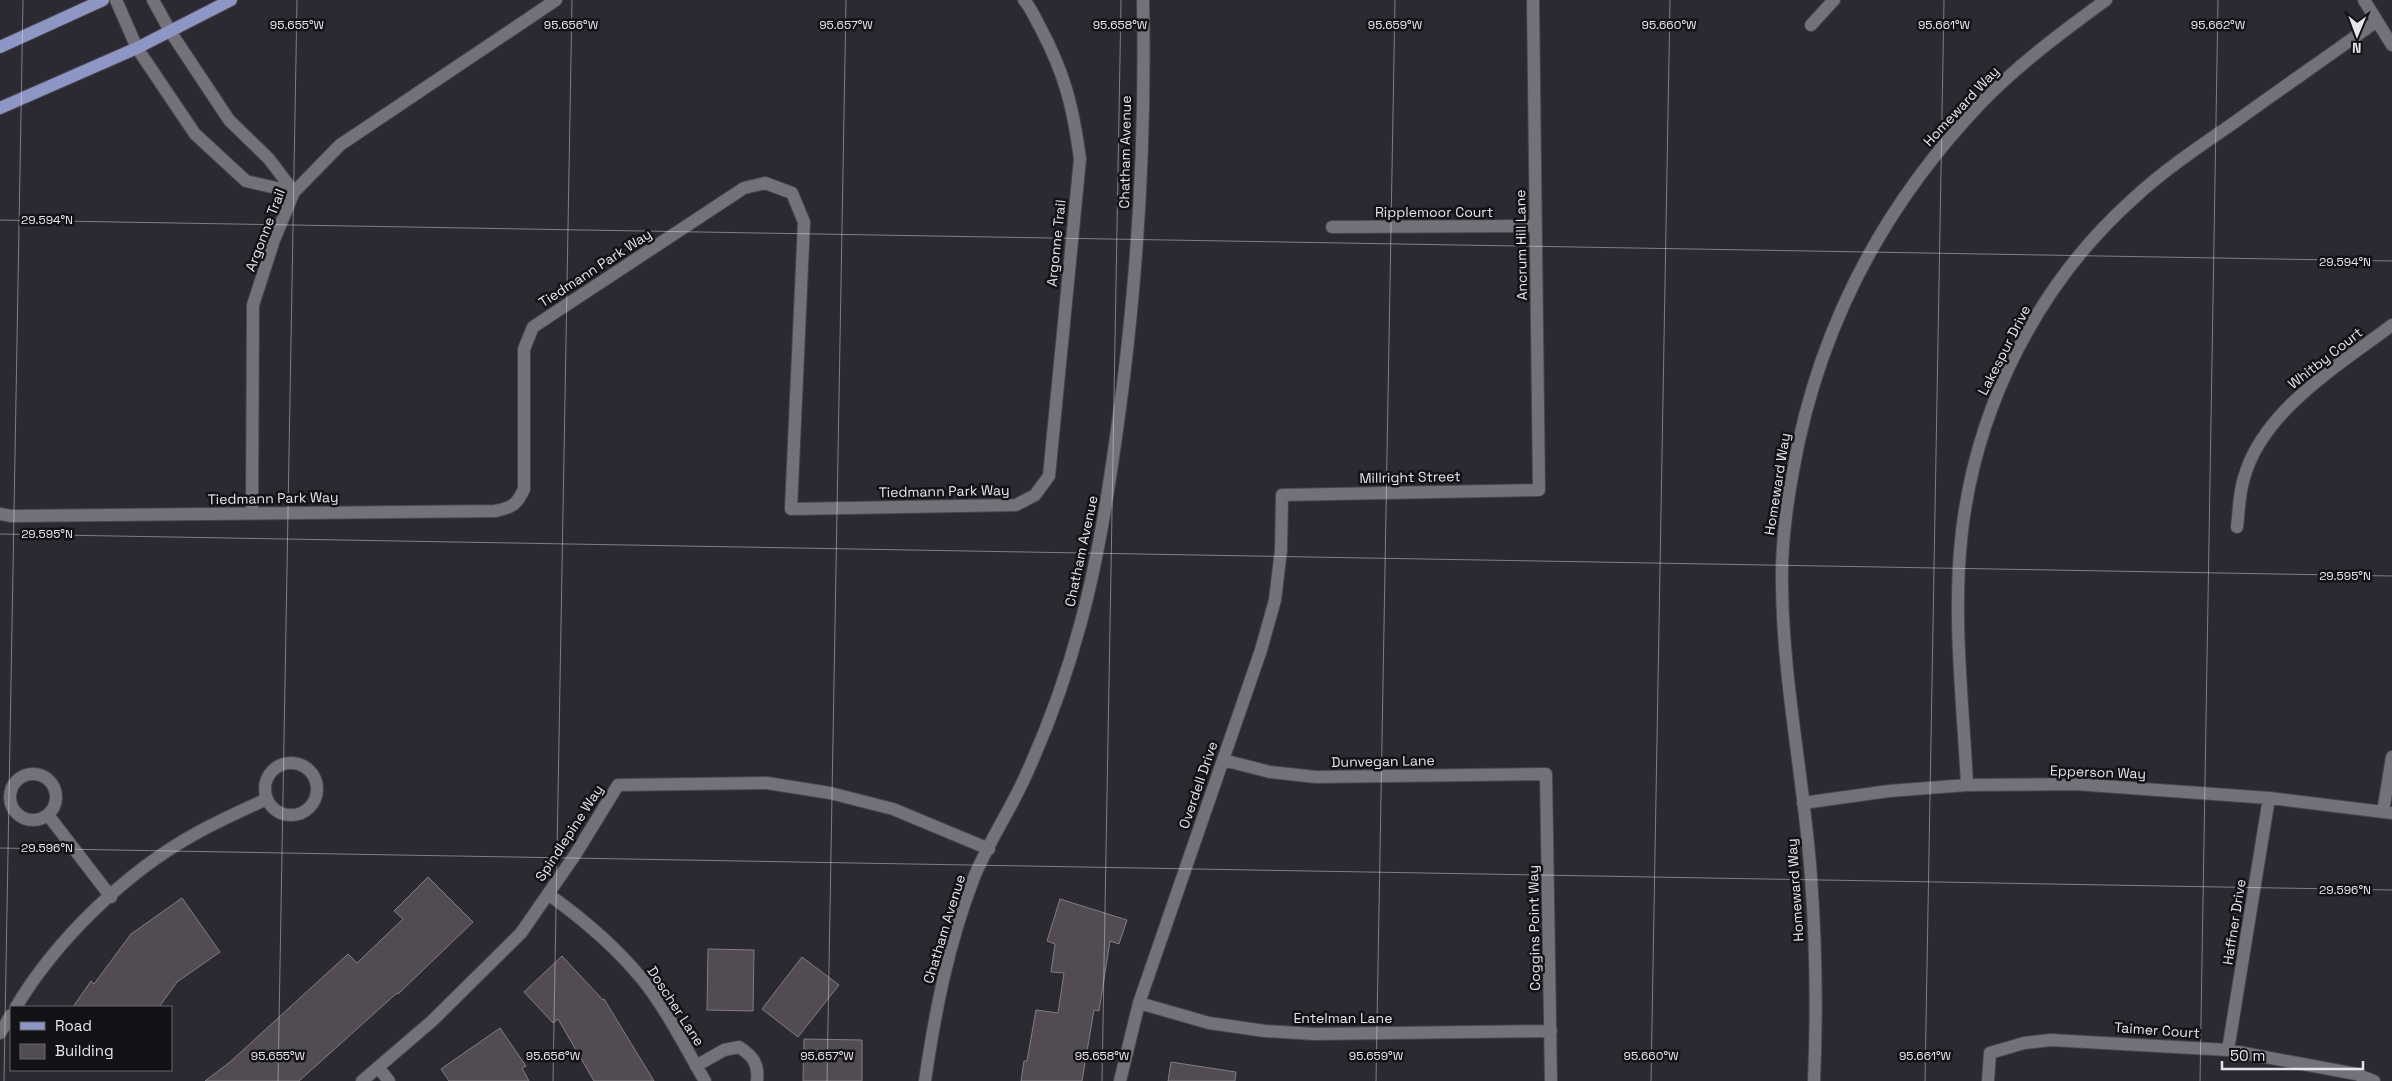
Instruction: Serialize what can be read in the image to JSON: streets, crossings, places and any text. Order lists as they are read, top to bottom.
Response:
{
  "streets": {
    "street": [
      "Homeward Way",
      "Chatham Avenue",
      "Ripplemoor Court",
      "Argonne Trail",
      "Ancrum Hill Lane",
      "Tiedmann Park Way",
      "Lakespur Drive",
      "Whitby Court",
      "Millright Street",
      "Dunvegan Lane",
      "Epperson Way",
      "Overdell Drive",
      "Spindlepine Way",
      "Haffner Drive",
      "Coggins Point Way",
      "Doscher Lane",
      "Entelman Lane",
      "Taimer Court"
    ]
  },
  "crossings": [
    ["Homeward Way", "Epperson Way"],
    ["Chatham Avenue", "Spindlepine Way"],
    ["Ripplemoor Court", "Ancrum Hill Lane"],
    ["Argonne Trail", "Tiedmann Park Way"],
    ["Ancrum Hill Lane", "Millright Street"],
    ["Lakespur Drive", "Epperson Way"],
    ["Millright Street", "Overdell Drive"],
    ["Dunvegan Lane", "Overdell Drive"],
    ["Dunvegan Lane", "Coggins Point Way"],
    ["Epperson Way", "Haffner Drive"],
    ["Overdell Drive", "Entelman Lane"],
    ["Spindlepine Way", "Doscher Lane"],
    ["Haffner Drive", "Taimer Court"],
    ["Coggins Point Way", "Entelman Lane"]
  ],
  "legend": ["Road", "Building"],
  "scale_bar": "50 m",
  "north": "bottom",
  "coordinates": [
    "95.655°W",
    "95.656°W",
    "95.657°W",
    "95.658°W",
    "95.659°W",
    "95.660°W",
    "95.661°W",
    "95.662°W",
    "29.594°N",
    "29.595°N",
    "29.596°N"
  ]
}
